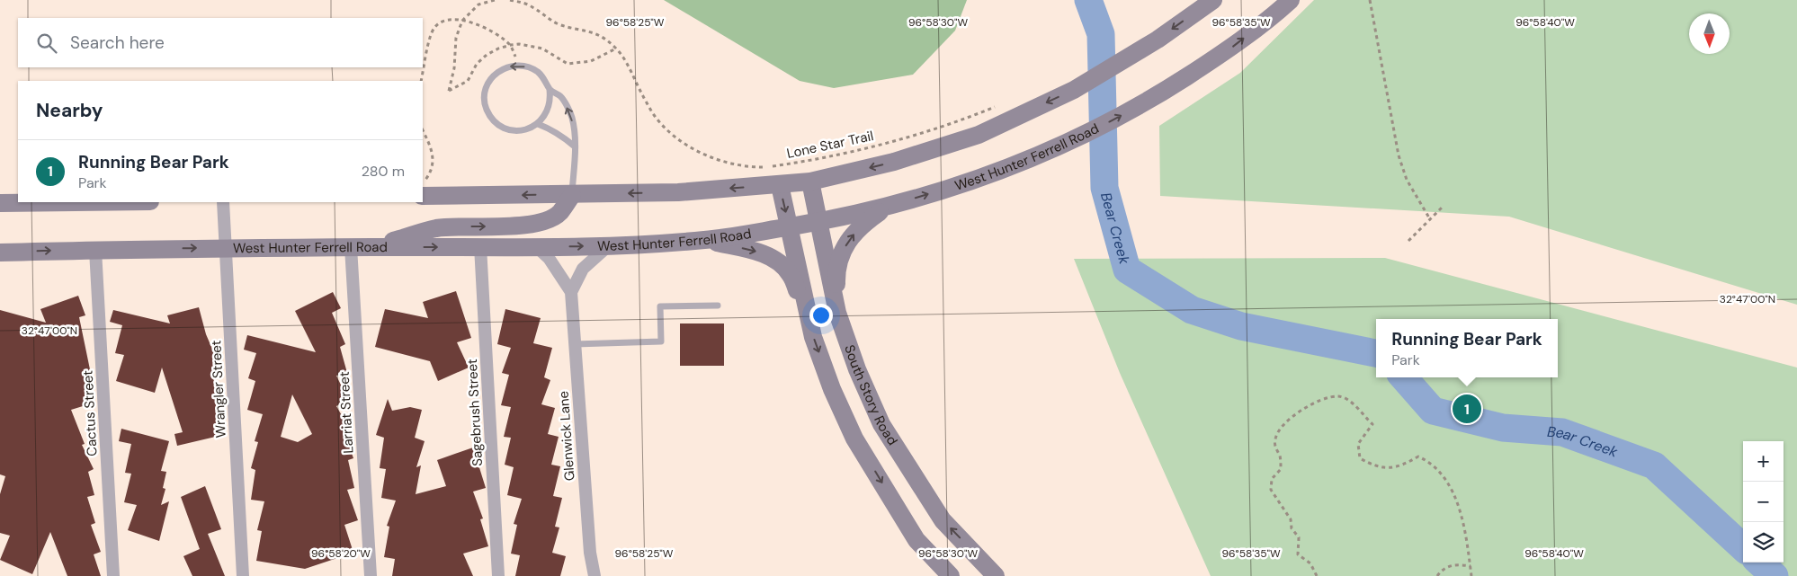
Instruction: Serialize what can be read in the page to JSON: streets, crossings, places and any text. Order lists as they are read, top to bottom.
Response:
{
  "streets": {
    "main road": ["West Hunter Ferrell Road", "South Story Road"],
    "street": [
      "Wrangler Street",
      "Larriat Street",
      "Sagebrush Street",
      "Cactus Street",
      "Glenwick Lane"
    ],
    "path": ["Lone Star Trail"]
  },
  "crossings": [
    ["West Hunter Ferrell Road", "Wrangler Street"],
    ["West Hunter Ferrell Road", "South Story Road"],
    ["West Hunter Ferrell Road", "Larriat Street"],
    ["West Hunter Ferrell Road", "Sagebrush Street"],
    ["West Hunter Ferrell Road", "Cactus Street"],
    ["West Hunter Ferrell Road", "Glenwick Lane"]
  ],
  "water": ["Bear Creek"],
  "north": "bottom",
  "page": {
    "search": "Search here",
    "heading": "Nearby",
    "list": [
      {
        "mark": "1",
        "name": "Running Bear Park",
        "note": "Park",
        "value": "280 m"
      }
    ],
    "popup": ["Running Bear Park", "Park"],
    "pins": "1",
    "map_buttons": ["+", "−"]
  },
  "coordinates": [
    "96°58'25\"W",
    "96°58'30\"W",
    "96°58'35\"W",
    "96°58'40\"W",
    "32°47'00\"N",
    "96°58'20\"W"
  ]
}
